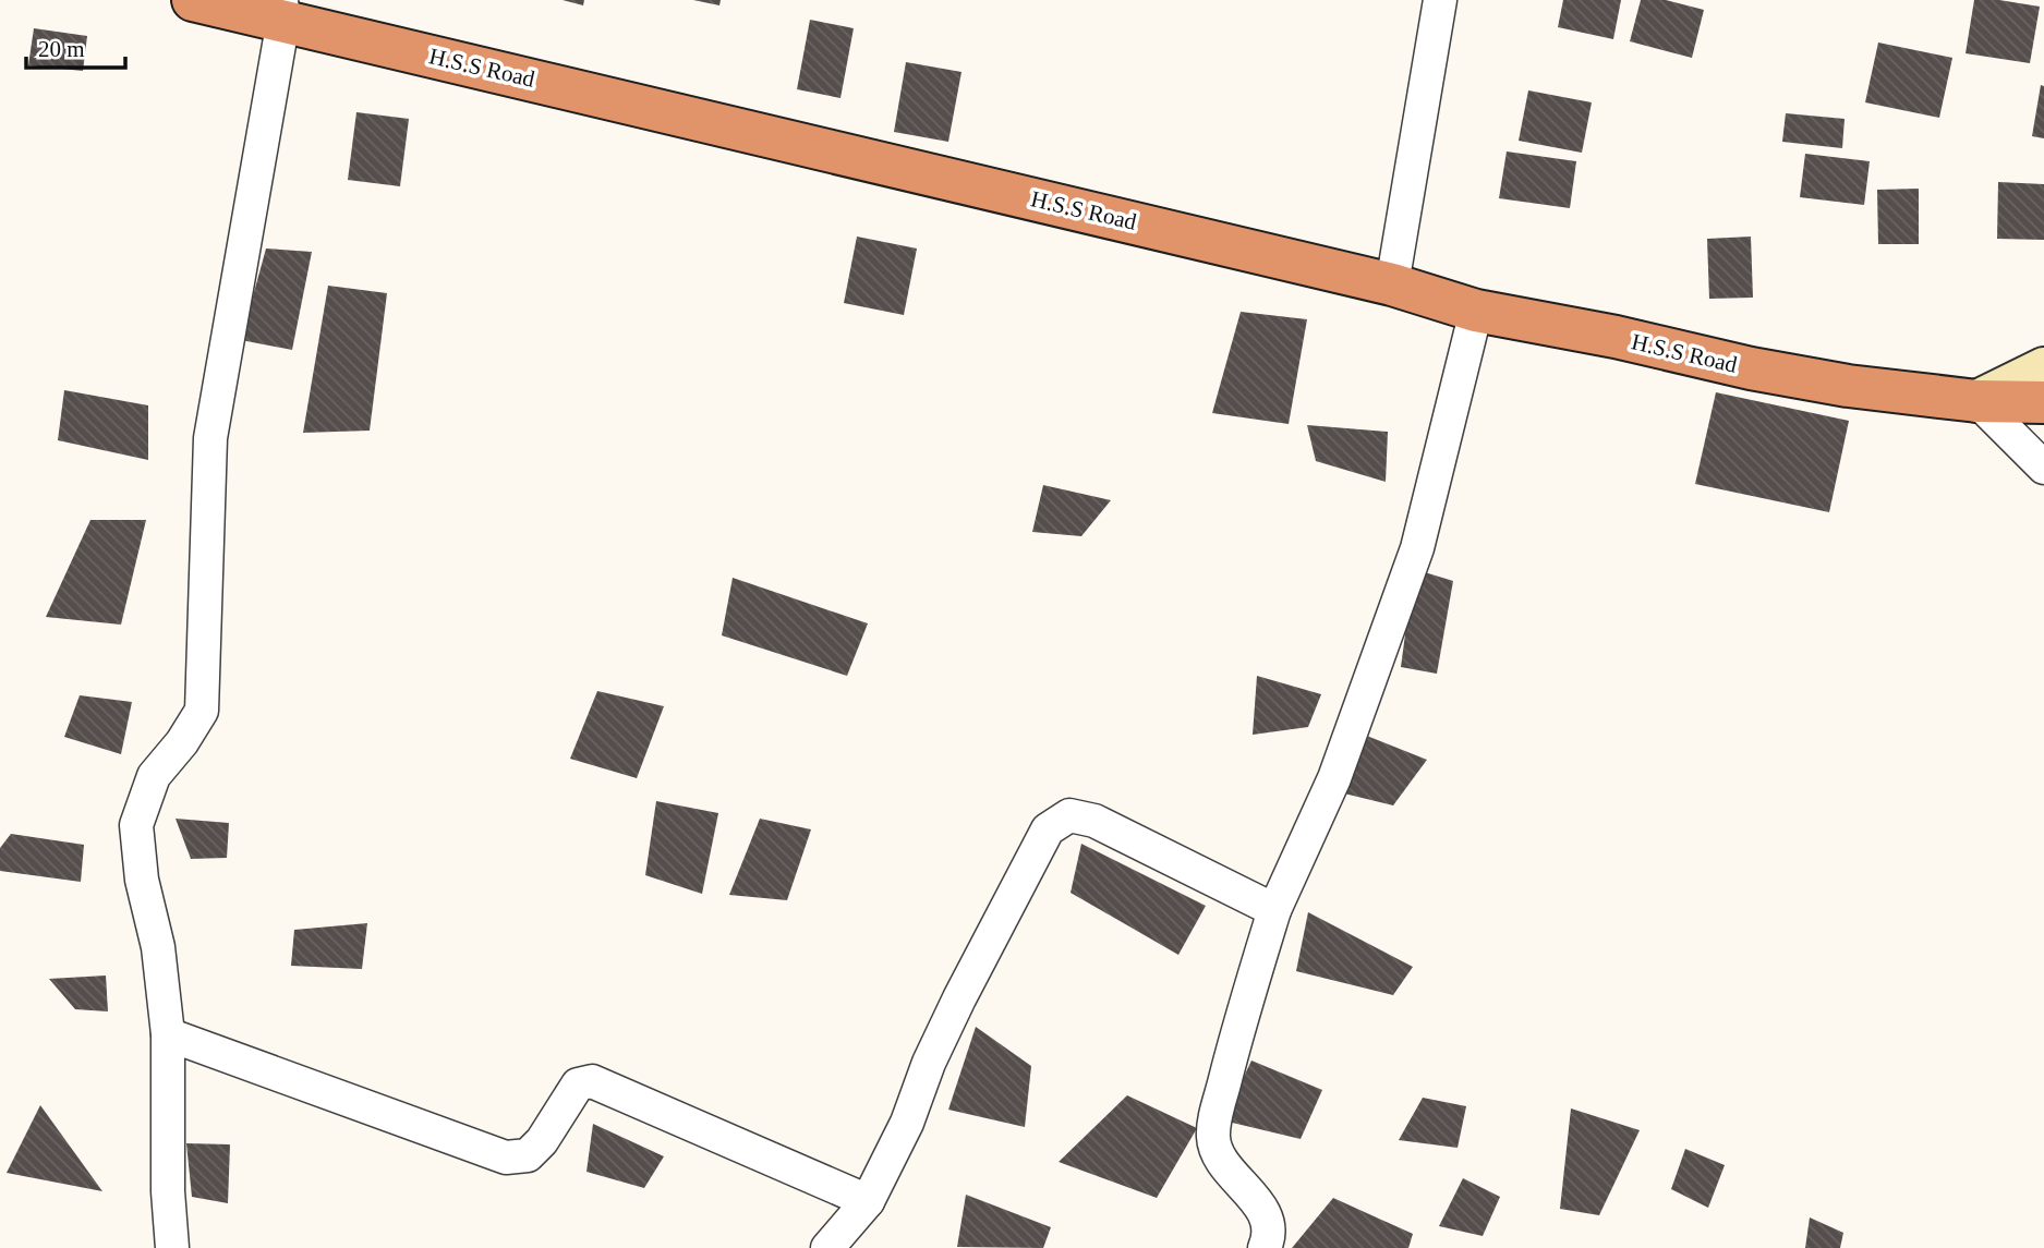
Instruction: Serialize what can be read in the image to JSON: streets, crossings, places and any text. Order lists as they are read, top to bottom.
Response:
{
  "streets": {
    "highway": ["H.S.S Road"]
  },
  "scale_bar": "20 m"
}
